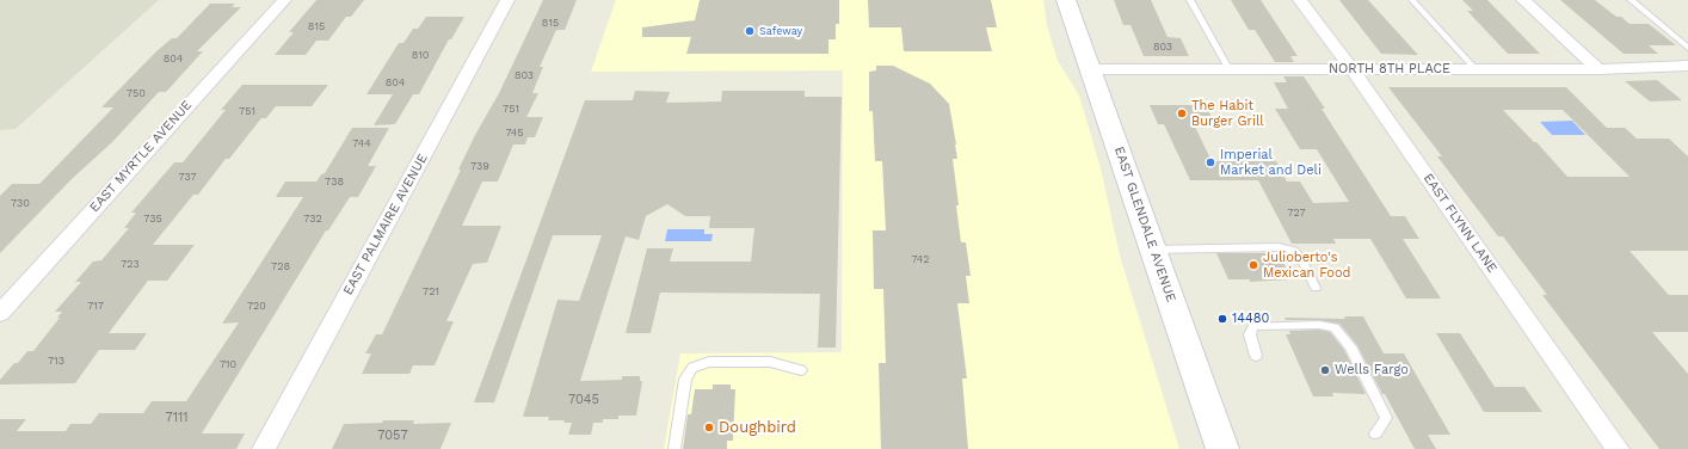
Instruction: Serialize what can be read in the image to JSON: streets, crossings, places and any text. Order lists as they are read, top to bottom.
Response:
{
  "streets": {
    "main road": ["EAST GLENDALE AVENUE"],
    "street": [
      "NORTH 8TH PLACE",
      "EAST MYRTLE AVENUE",
      "EAST FLYNN LANE",
      "EAST PALMAIRE AVENUE"
    ]
  },
  "crossings": [
    ["NORTH 8TH PLACE", "EAST FLYNN LANE"],
    ["NORTH 8TH PLACE", "EAST GLENDALE AVENUE"]
  ],
  "places": [
    "Safeway",
    "The Habit Burger Grill",
    "Imperial Market and Deli",
    "Julioberto's Mexican Food",
    "14480",
    "Wells Fargo",
    "Doughbird"
  ],
  "house_numbers": [
    "815",
    "815",
    "803",
    "810",
    "804",
    "803",
    "804",
    "750",
    "751",
    "751",
    "745",
    "744",
    "739",
    "737",
    "738",
    "730",
    "727",
    "735",
    "732",
    "742",
    "723",
    "728",
    "721",
    "717",
    "720",
    "713",
    "710",
    "7045",
    "7111",
    "7057"
  ]
}
